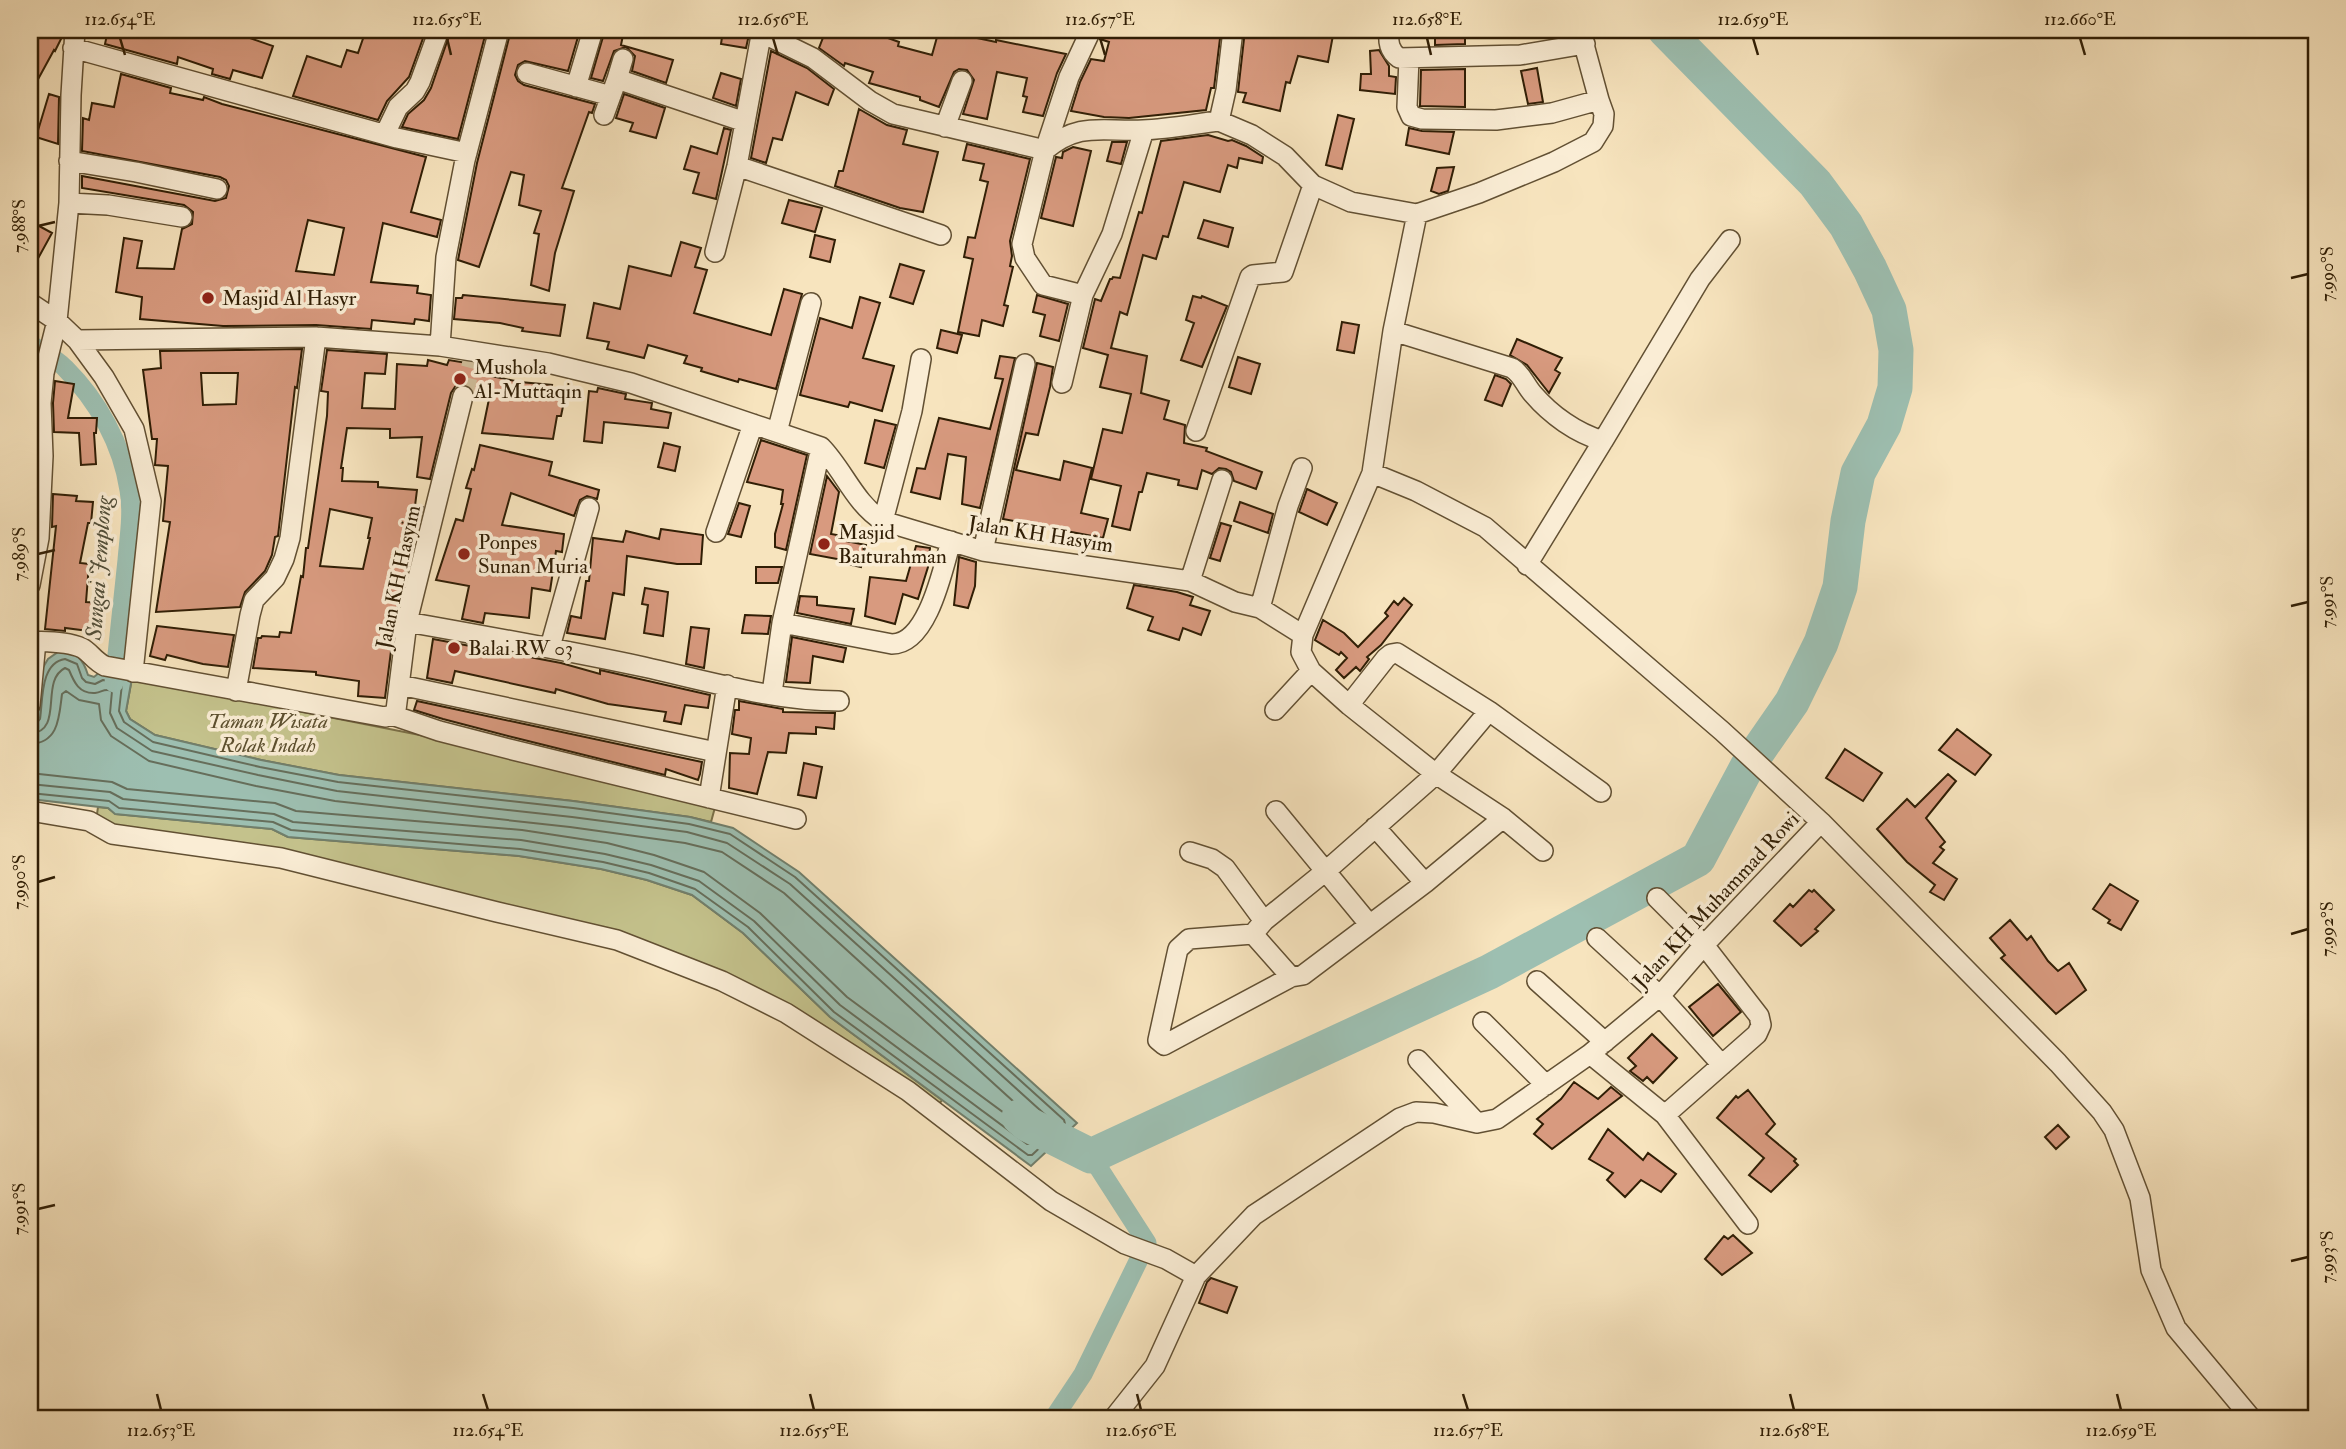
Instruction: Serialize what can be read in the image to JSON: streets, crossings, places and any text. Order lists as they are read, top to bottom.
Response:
{
  "streets": {
    "street": ["Jalan KH Hasyim", "Jalan KH Muhammad Rowi"]
  },
  "water": ["Sungai Jemplong"],
  "parks": ["Taman Wisata Rolak Indah"],
  "places": [
    "Masjid Al Hasyr",
    "Mushola Al-Muttaqin",
    "Masjid Baiturahman",
    "Ponpes Sunan Muria",
    "Balai RW 03"
  ],
  "coordinates": [
    "112.654°E",
    "112.655°E",
    "112.656°E",
    "112.657°E",
    "112.658°E",
    "112.659°E",
    "112.660°E",
    "7.988°S",
    "7.990°S",
    "7.989°S",
    "7.991°S",
    "7.992°S",
    "7.993°S",
    "112.653°E"
  ]
}
